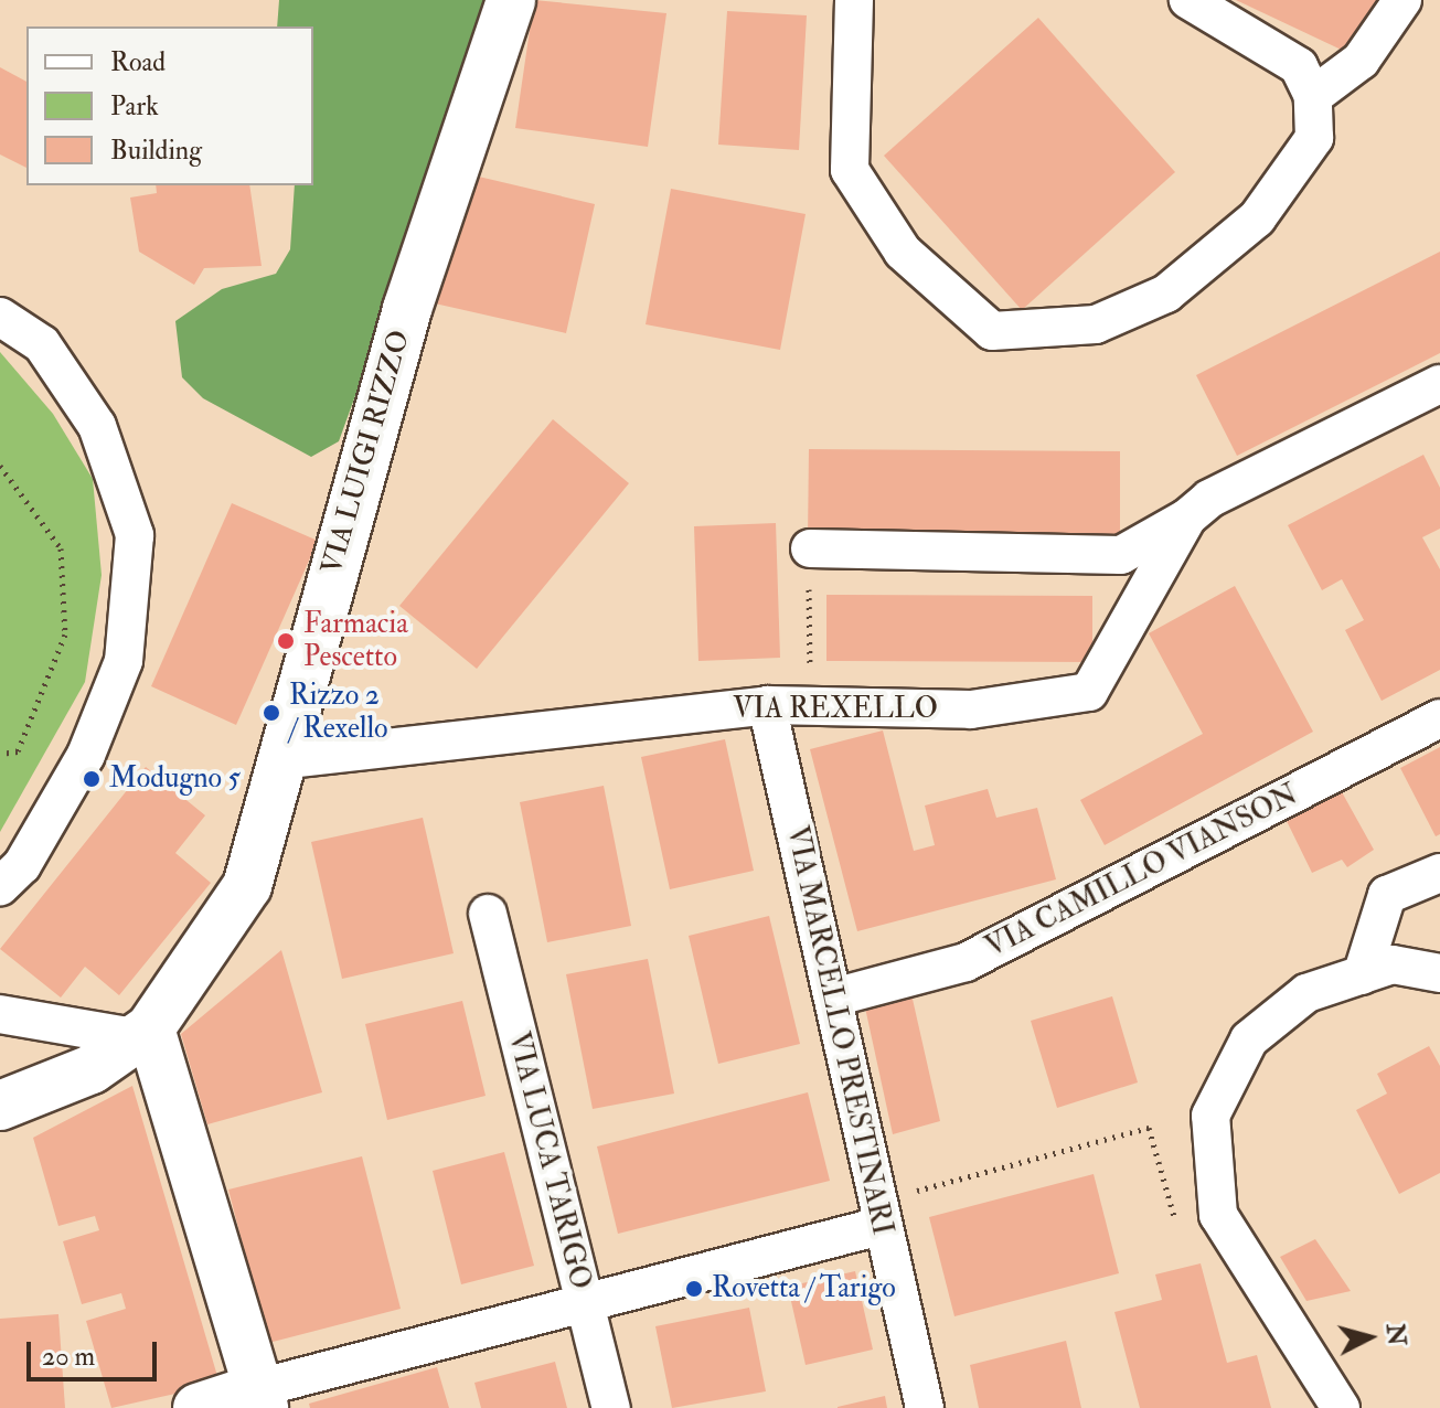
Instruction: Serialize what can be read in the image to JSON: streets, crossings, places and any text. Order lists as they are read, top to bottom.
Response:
{
  "streets": {
    "street": [
      "VIA LUIGI RIZZO",
      "VIA REXELLO",
      "VIA CAMILLO VIANSON",
      "VIA MARCELLO PRESTINARI",
      "VIA LUCA TARIGO"
    ]
  },
  "crossings": [
    ["VIA LUIGI RIZZO", "VIA REXELLO"],
    ["VIA REXELLO", "VIA MARCELLO PRESTINARI"],
    ["VIA CAMILLO VIANSON", "VIA MARCELLO PRESTINARI"]
  ],
  "places": [
    "Farmacia Pescetto",
    "Rizzo 2 / Rexello",
    "Modugno 5",
    "Rovetta / Tarigo"
  ],
  "legend": ["Road", "Park", "Building"],
  "scale_bar": "20 m",
  "north": "right"
}
